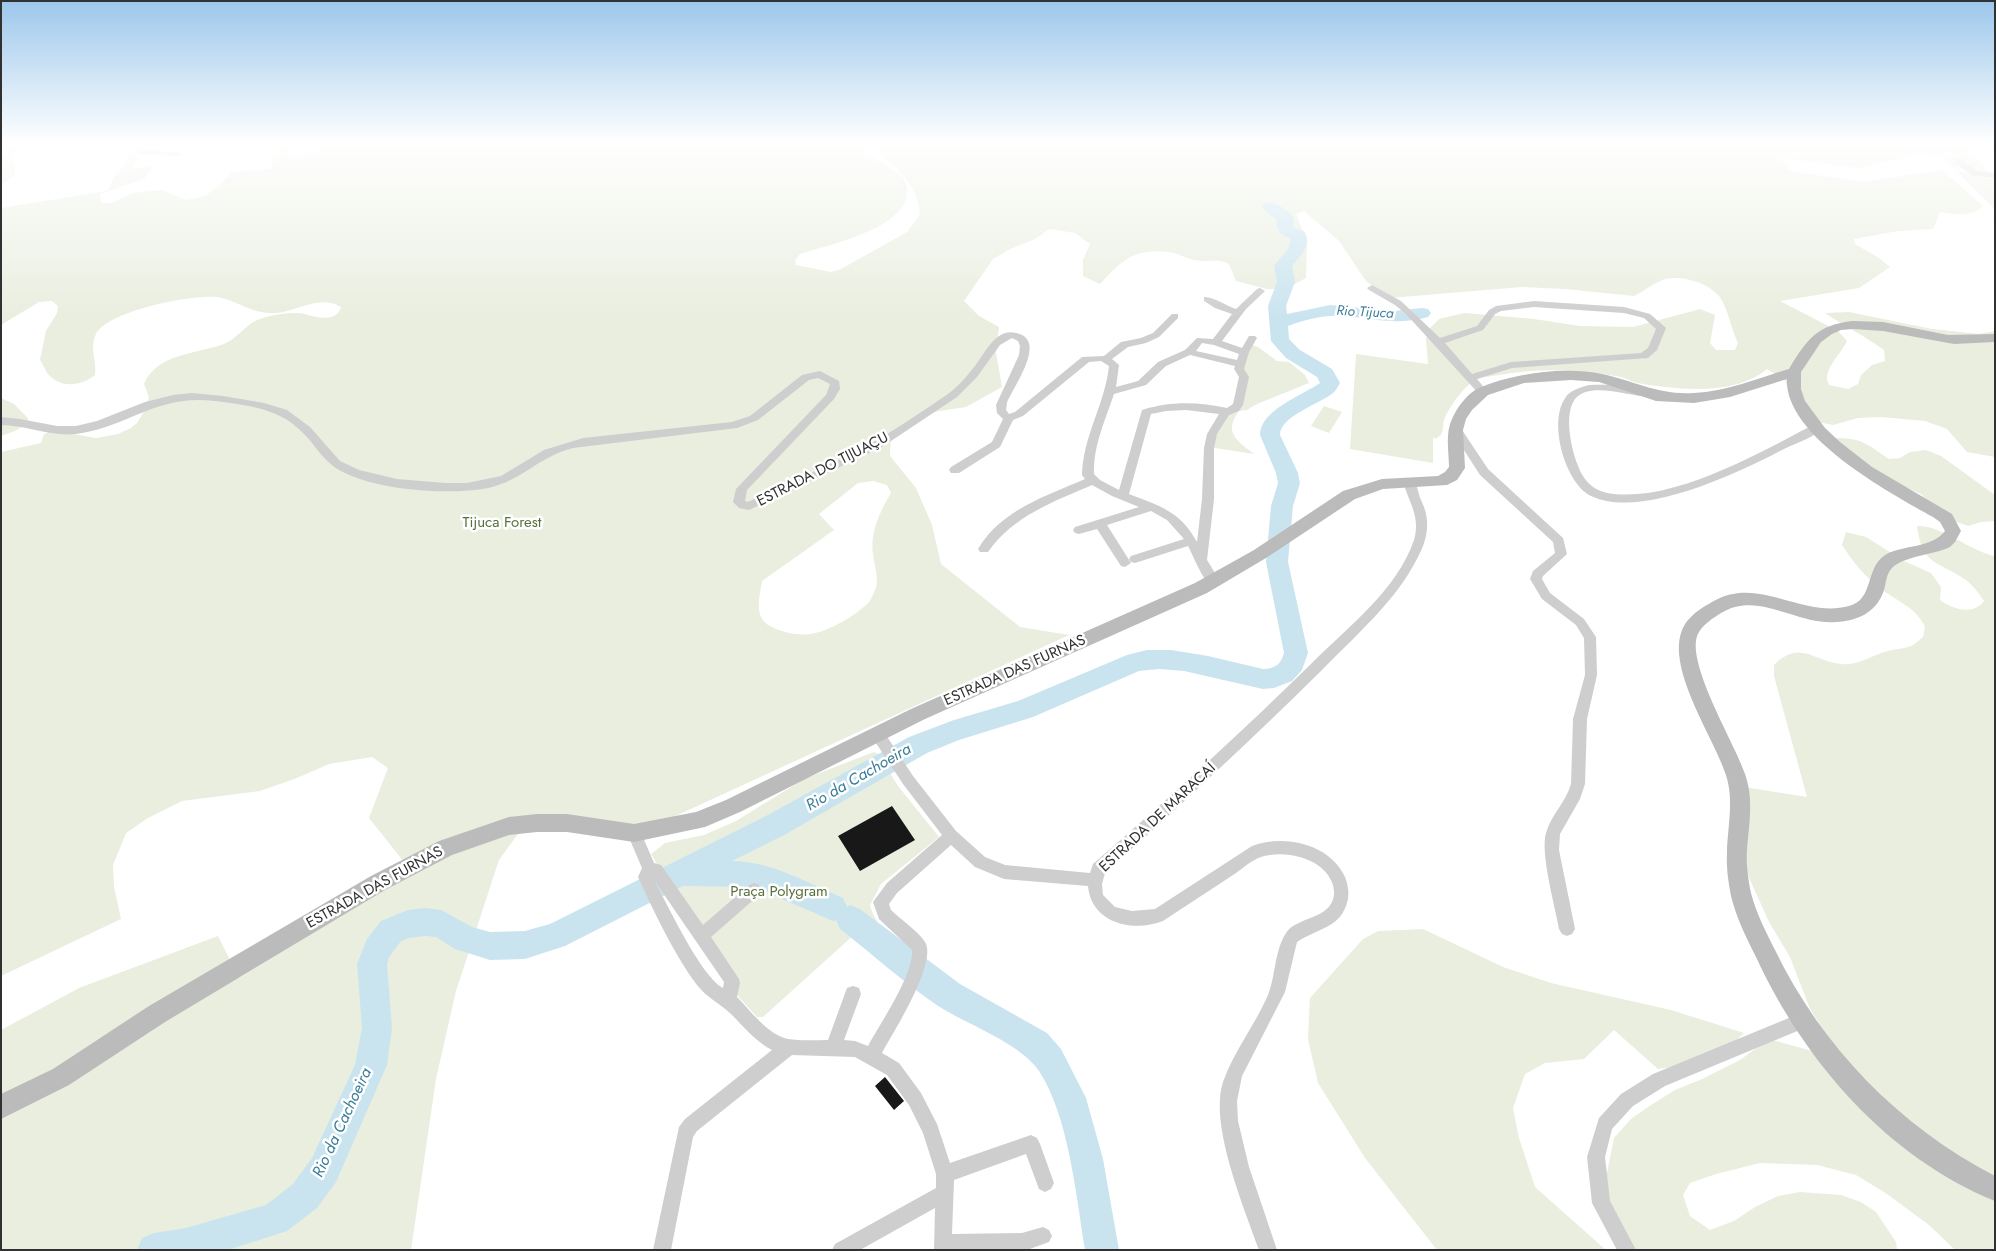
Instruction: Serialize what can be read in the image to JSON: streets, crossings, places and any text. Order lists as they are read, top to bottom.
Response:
{
  "streets": {
    "main road": ["ESTRADA DAS FURNAS"],
    "street": ["ESTRADA DO TIJUAÇU", "ESTRADA DE MARACAÍ"]
  },
  "crossings": [
    ["ESTRADA DAS FURNAS", "ESTRADA DE MARACAÍ"]
  ],
  "water": ["Rio Tijuca", "Rio da Cachoeira"],
  "parks": ["Tijuca Forest", "Praça Polygram"]
}
